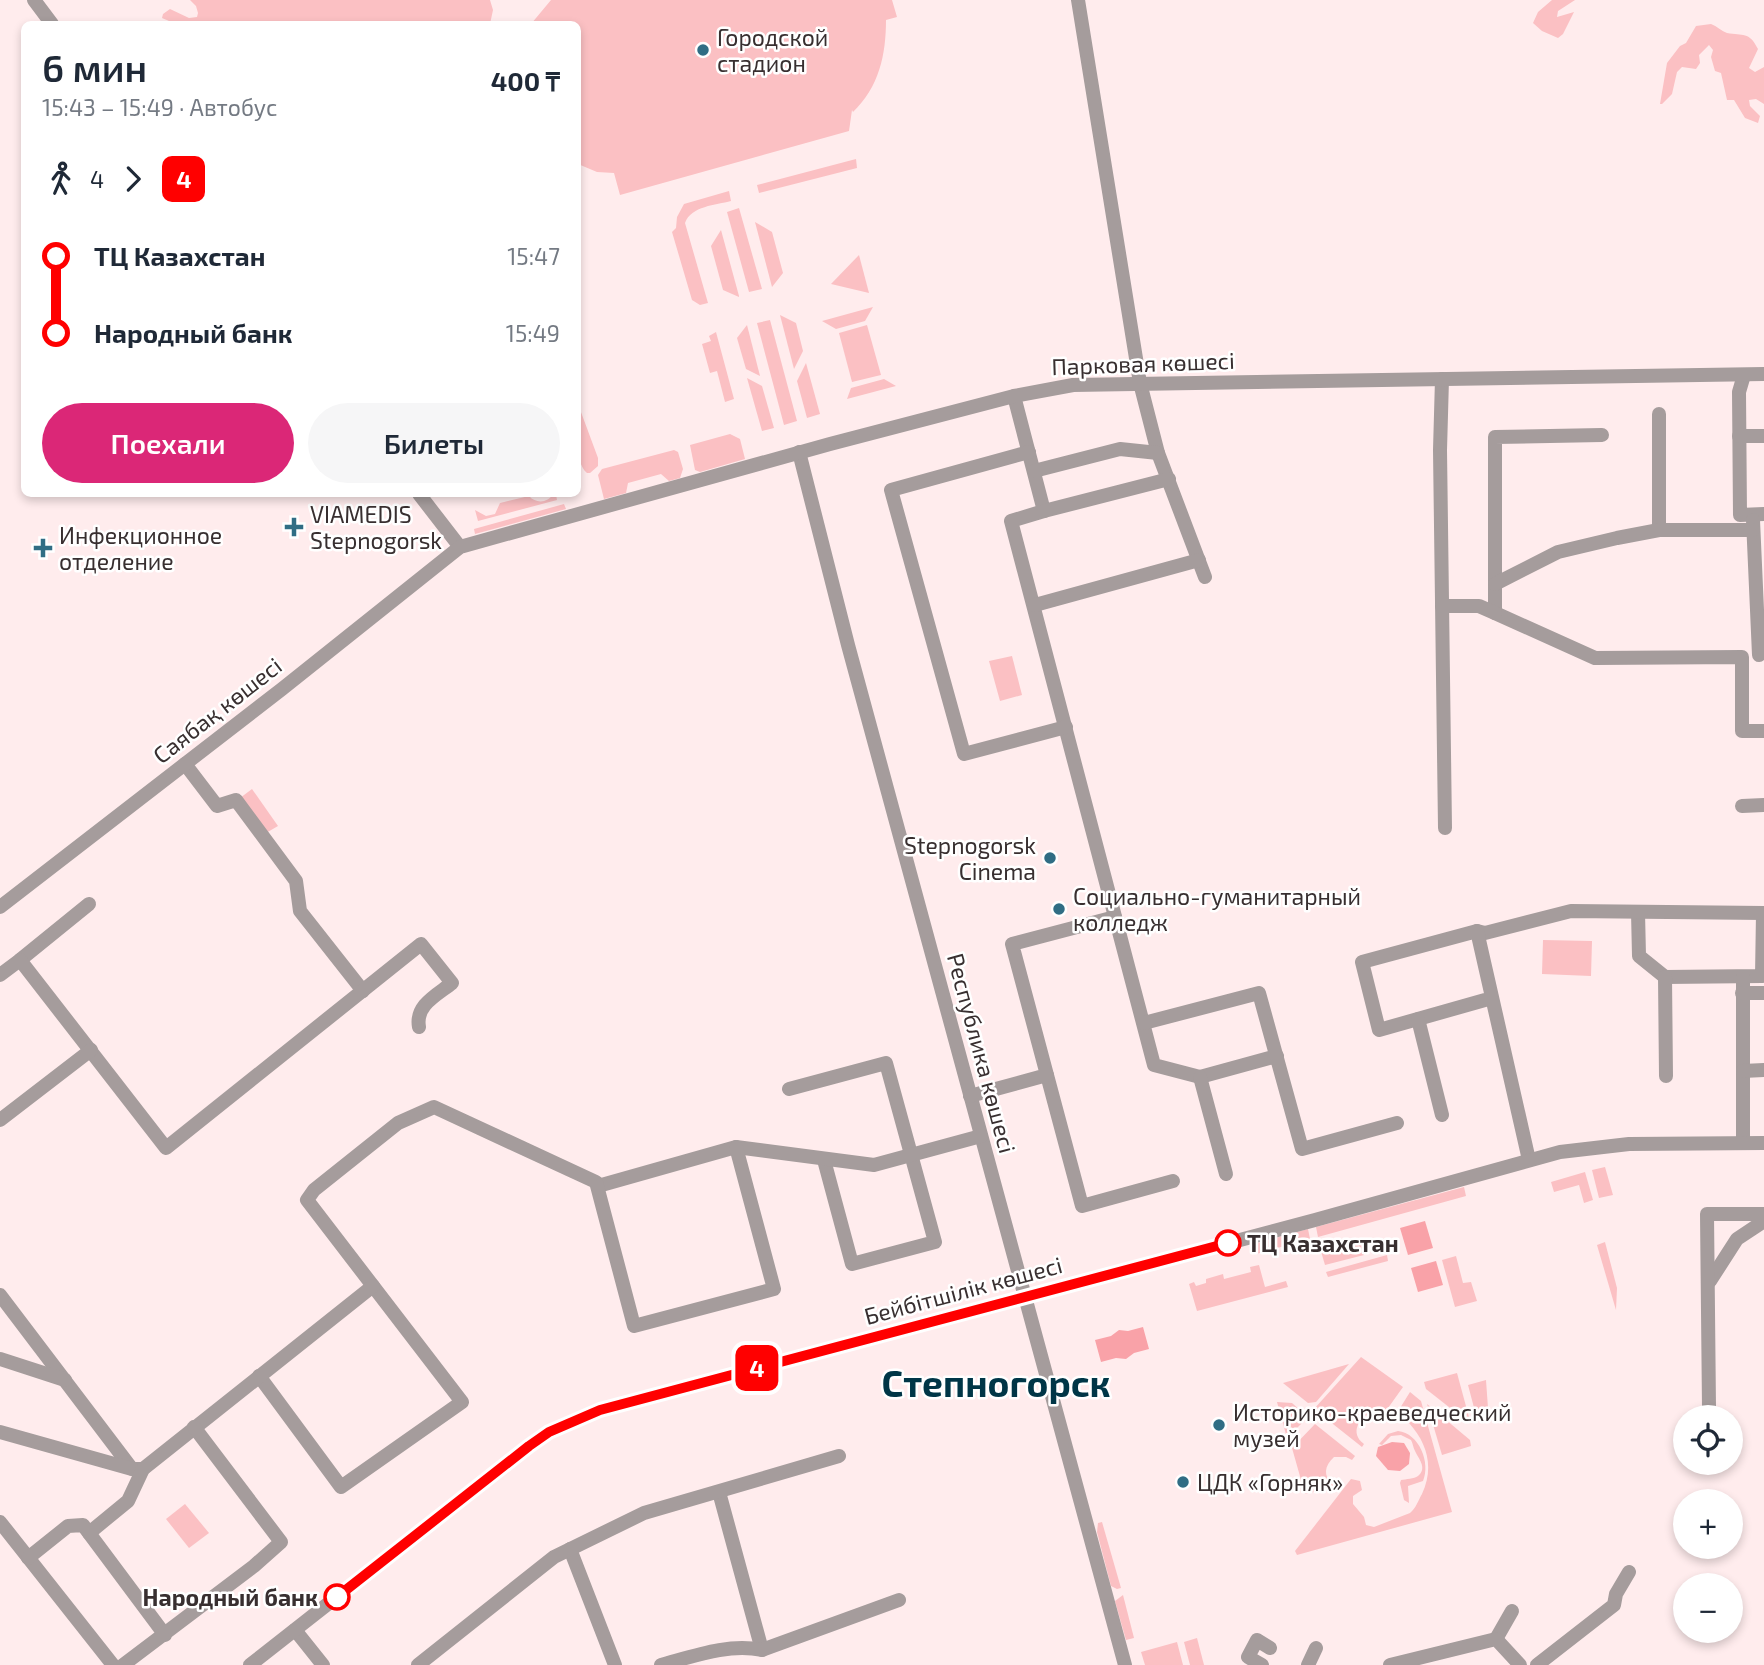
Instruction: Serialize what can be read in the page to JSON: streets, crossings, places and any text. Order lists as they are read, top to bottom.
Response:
{
  "streets": {
    "street": [
      "Парковая көшесі",
      "Саябақ көшесі",
      "Республика көшесі",
      "Бейбітшілік көшесі"
    ]
  },
  "crossings": [
    ["Парковая көшесі", "Саябақ көшесі"],
    ["Парковая көшесі", "Республика көшесі"],
    ["Республика көшесі", "Бейбітшілік көшесі"]
  ],
  "districts": ["Степногорск"],
  "places": {
    "other": [
      "Городской стадион",
      "Stepnogorsk Cinema",
      "Социально-гуманитарный колледж",
      "ТЦ Казахстан",
      "Историко-краеведческий музей",
      "ЦДК «Горняк»",
      "Народный банк"
    ],
    "health": ["VIAMEDIS Stepnogorsk", "Инфекционное отделение"]
  },
  "lines": ["bus line 4"],
  "page": {
    "on_map": "4",
    "heading": ["6 мин", "15:43 – 15:49 · Автобус", "400 ₸"],
    "legs": ["4", "4"],
    "list": [
      {
        "name": "ТЦ Казахстан",
        "value": "15:47"
      },
      {
        "name": "Народный банк",
        "value": "15:49"
      }
    ],
    "buttons": ["Поехали", "Билеты"],
    "map_buttons": ["+", "−"]
  }
}
